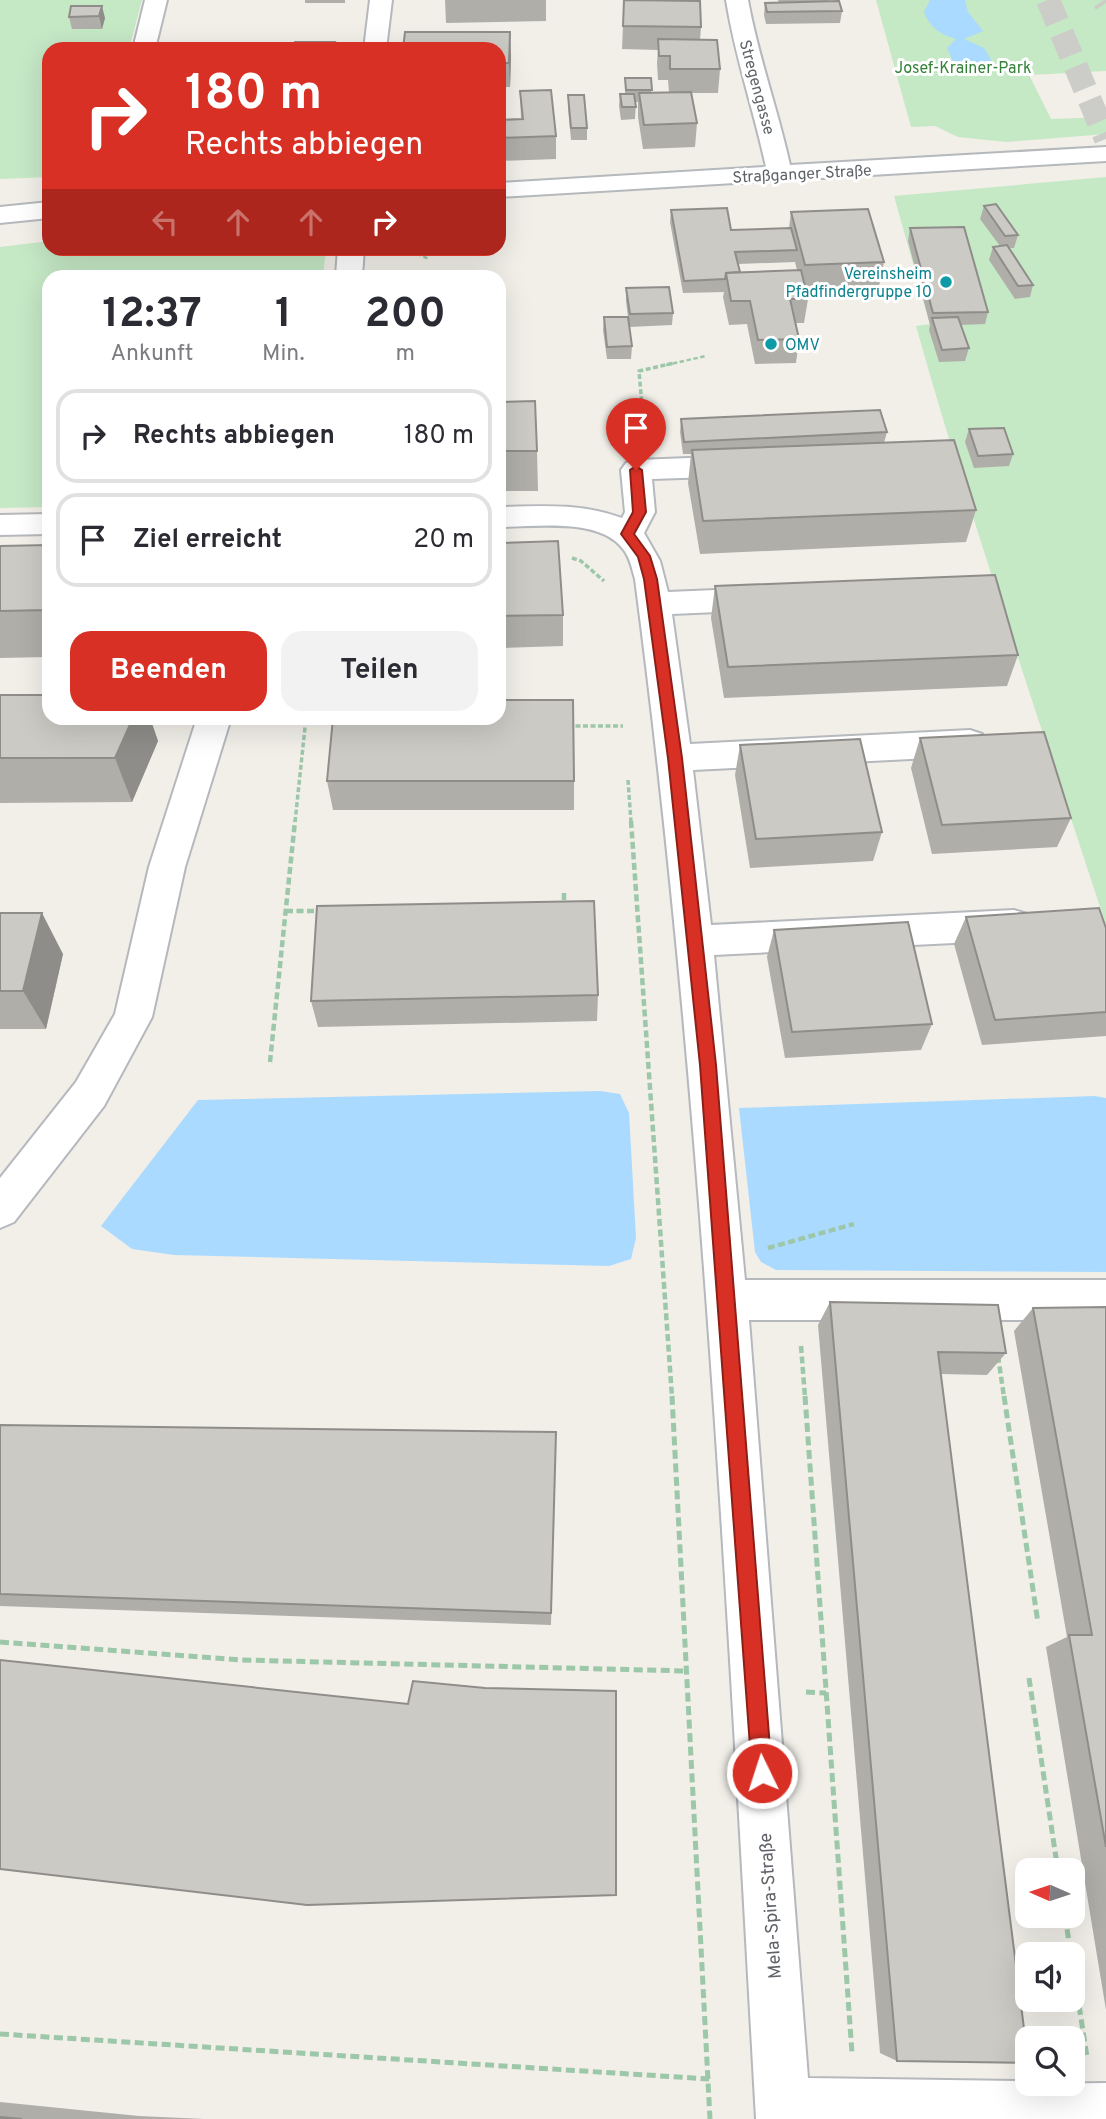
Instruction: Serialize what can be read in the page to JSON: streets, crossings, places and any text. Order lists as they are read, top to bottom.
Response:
{
  "streets": {
    "street": ["Stregengasse", "Straßganger Straße", "Mela-Spira-Straße"]
  },
  "crossings": [
    ["Stregengasse", "Straßganger Straße"]
  ],
  "parks": ["Josef-Krainer-Park"],
  "places": ["Vereinsheim Pfadfindergruppe 10", "OMV"],
  "north": "left",
  "page": {
    "turn": ["180 m", "Rechts abbiegen"],
    "eta": [
      "12:37",
      "Ankunft",
      "1",
      "Min.",
      "200",
      "m"
    ],
    "list": [
      {
        "name": "Rechts abbiegen",
        "value": "180 m"
      },
      {
        "name": "Ziel erreicht",
        "value": "20 m"
      }
    ],
    "buttons": ["Beenden", "Teilen"]
  }
}
